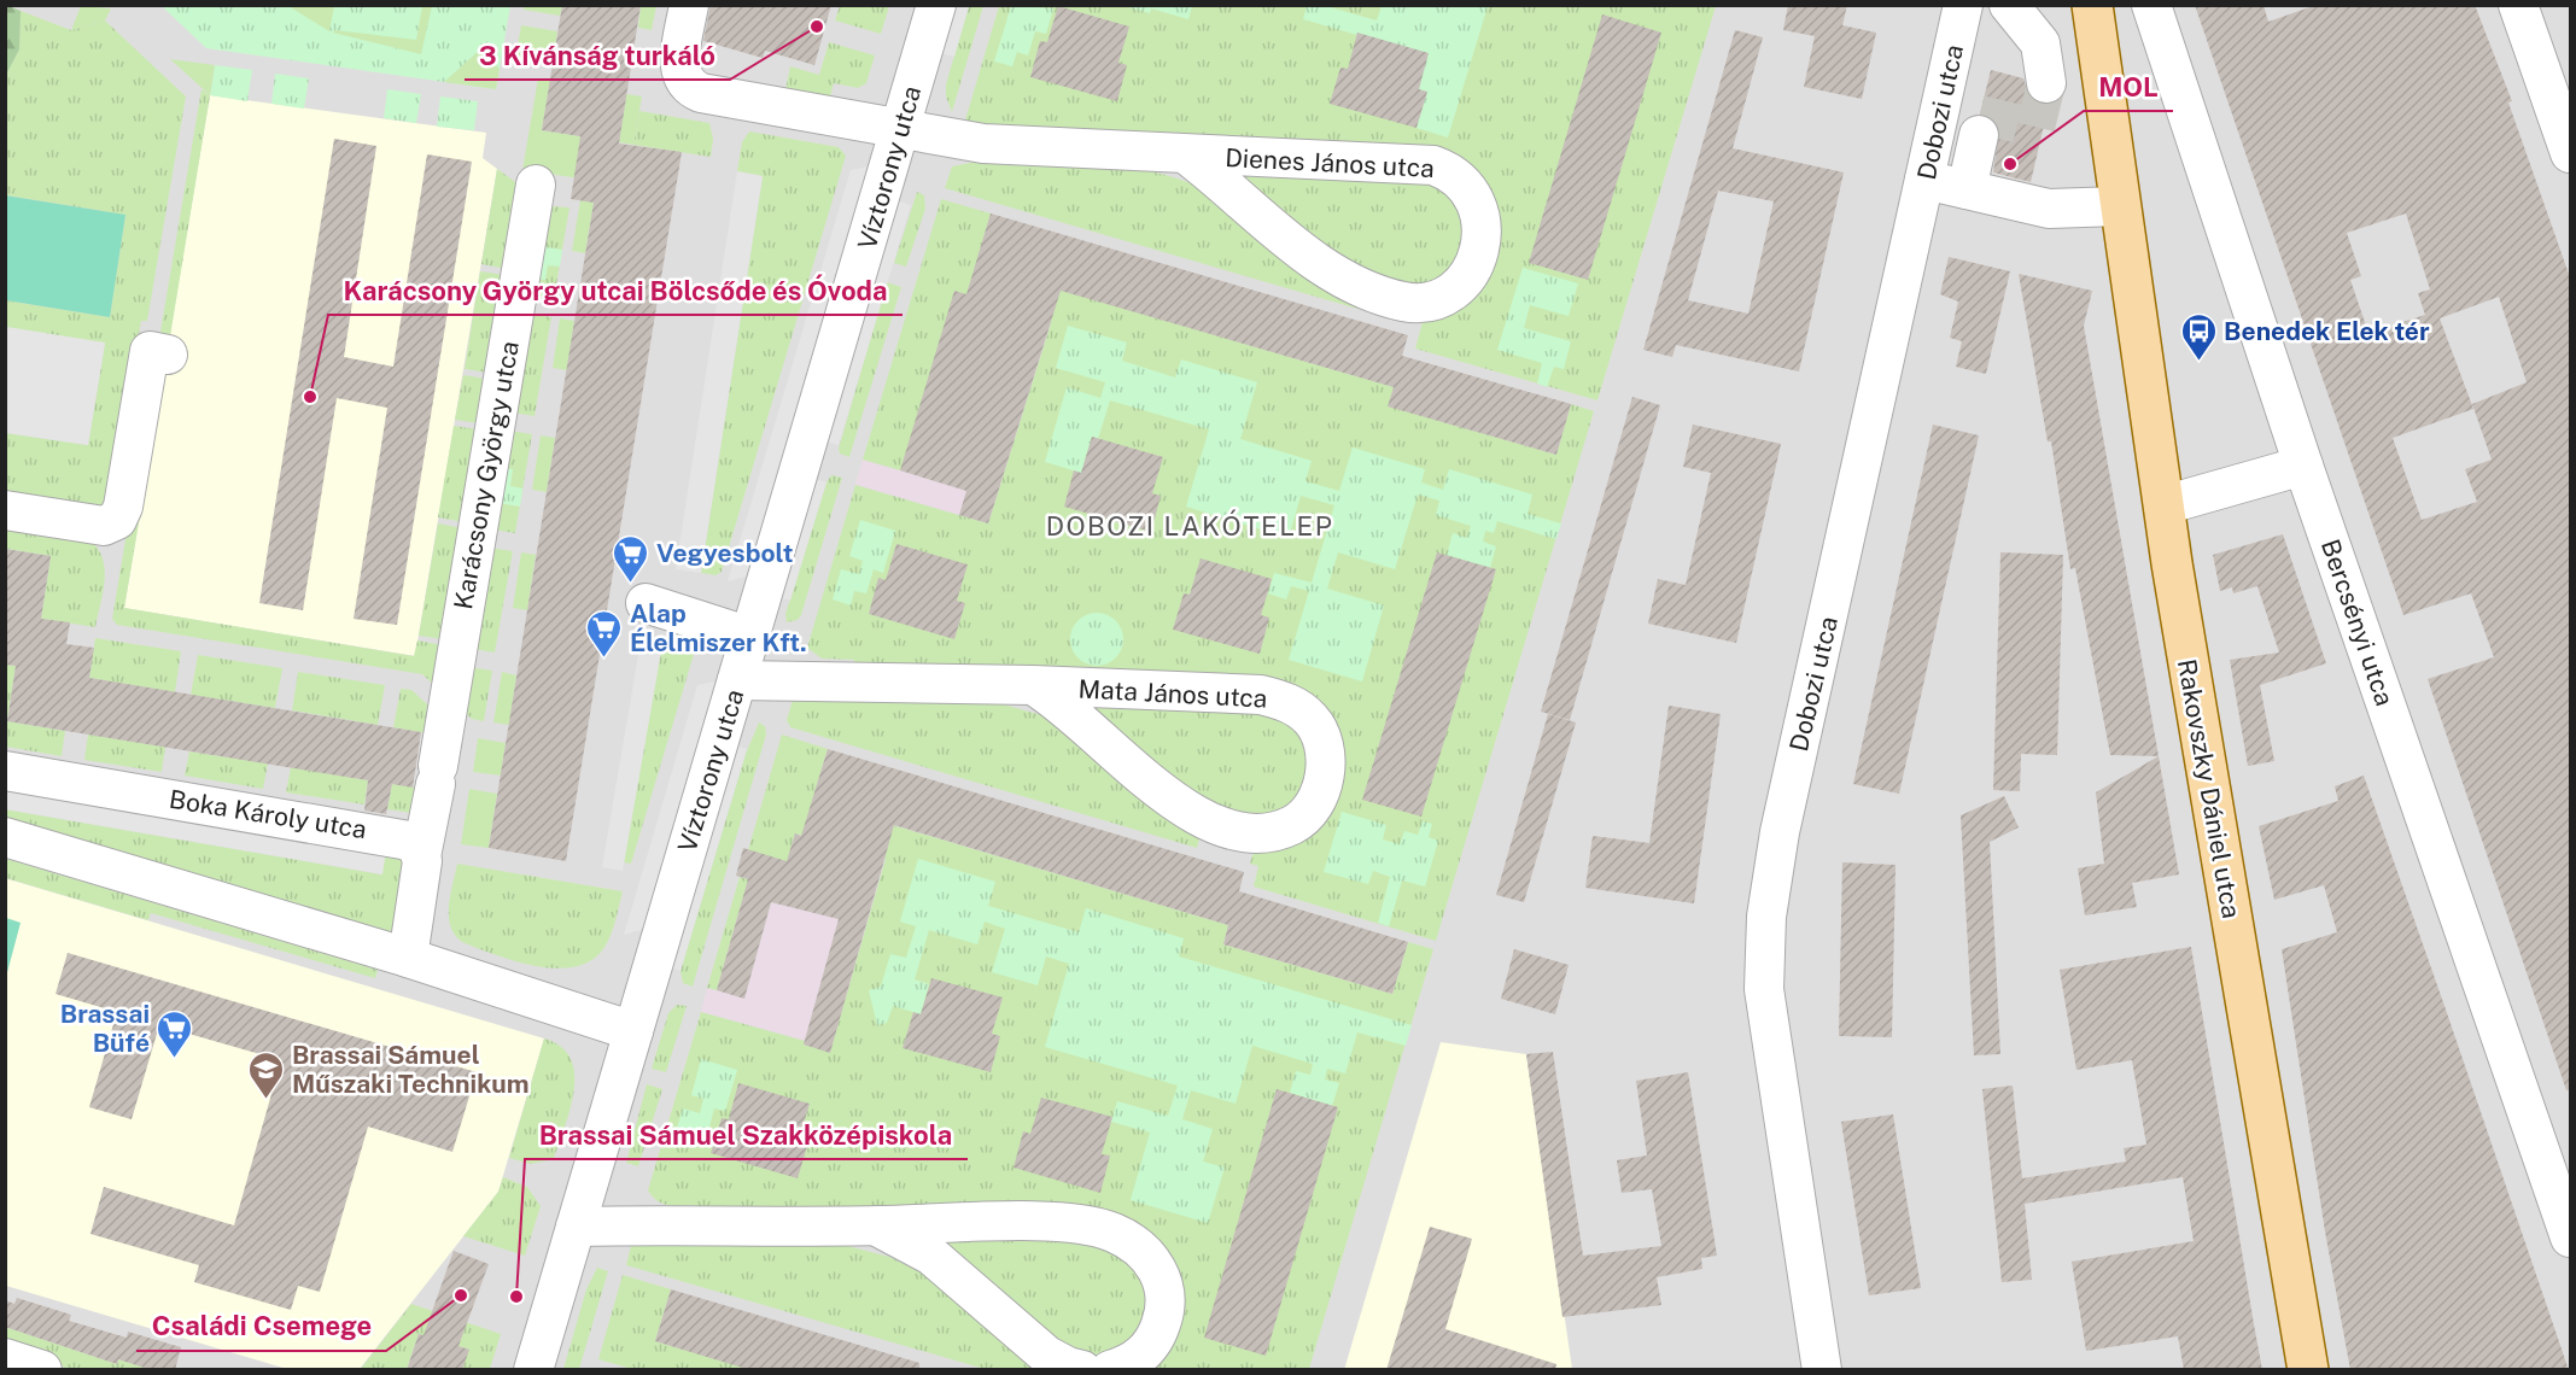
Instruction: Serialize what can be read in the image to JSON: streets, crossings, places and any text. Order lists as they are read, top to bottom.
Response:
{
  "streets": {
    "main road": ["Rakovszky Dániel utca"],
    "street": [
      "Dobozi utca",
      "Dienes János utca",
      "Víztorony utca",
      "Karácsony György utca",
      "Bercsényi utca",
      "Mata János utca",
      "Boka Károly utca"
    ]
  },
  "crossings": [
    ["Dienes János utca", "Víztorony utca"],
    ["Víztorony utca", "Mata János utca"],
    ["Karácsony György utca", "Boka Károly utca"]
  ],
  "districts": ["DOBOZI LAKÓTELEP"],
  "places": {
    "other": [
      "3 Kívánság turkáló",
      "MOL",
      "Karácsony György utcai Bölcsőde és Óvoda",
      "Családi Csemege",
      "Brassai Sámuel Szakközépiskola"
    ],
    "bus stop": ["Benedek Elek tér"],
    "supermarket": ["Vegyesbolt", "Alap Élelmiszer Kft.", "Brassai Büfé"],
    "school or university": ["Brassai Sámuel Műszaki Technikum"]
  }
}
